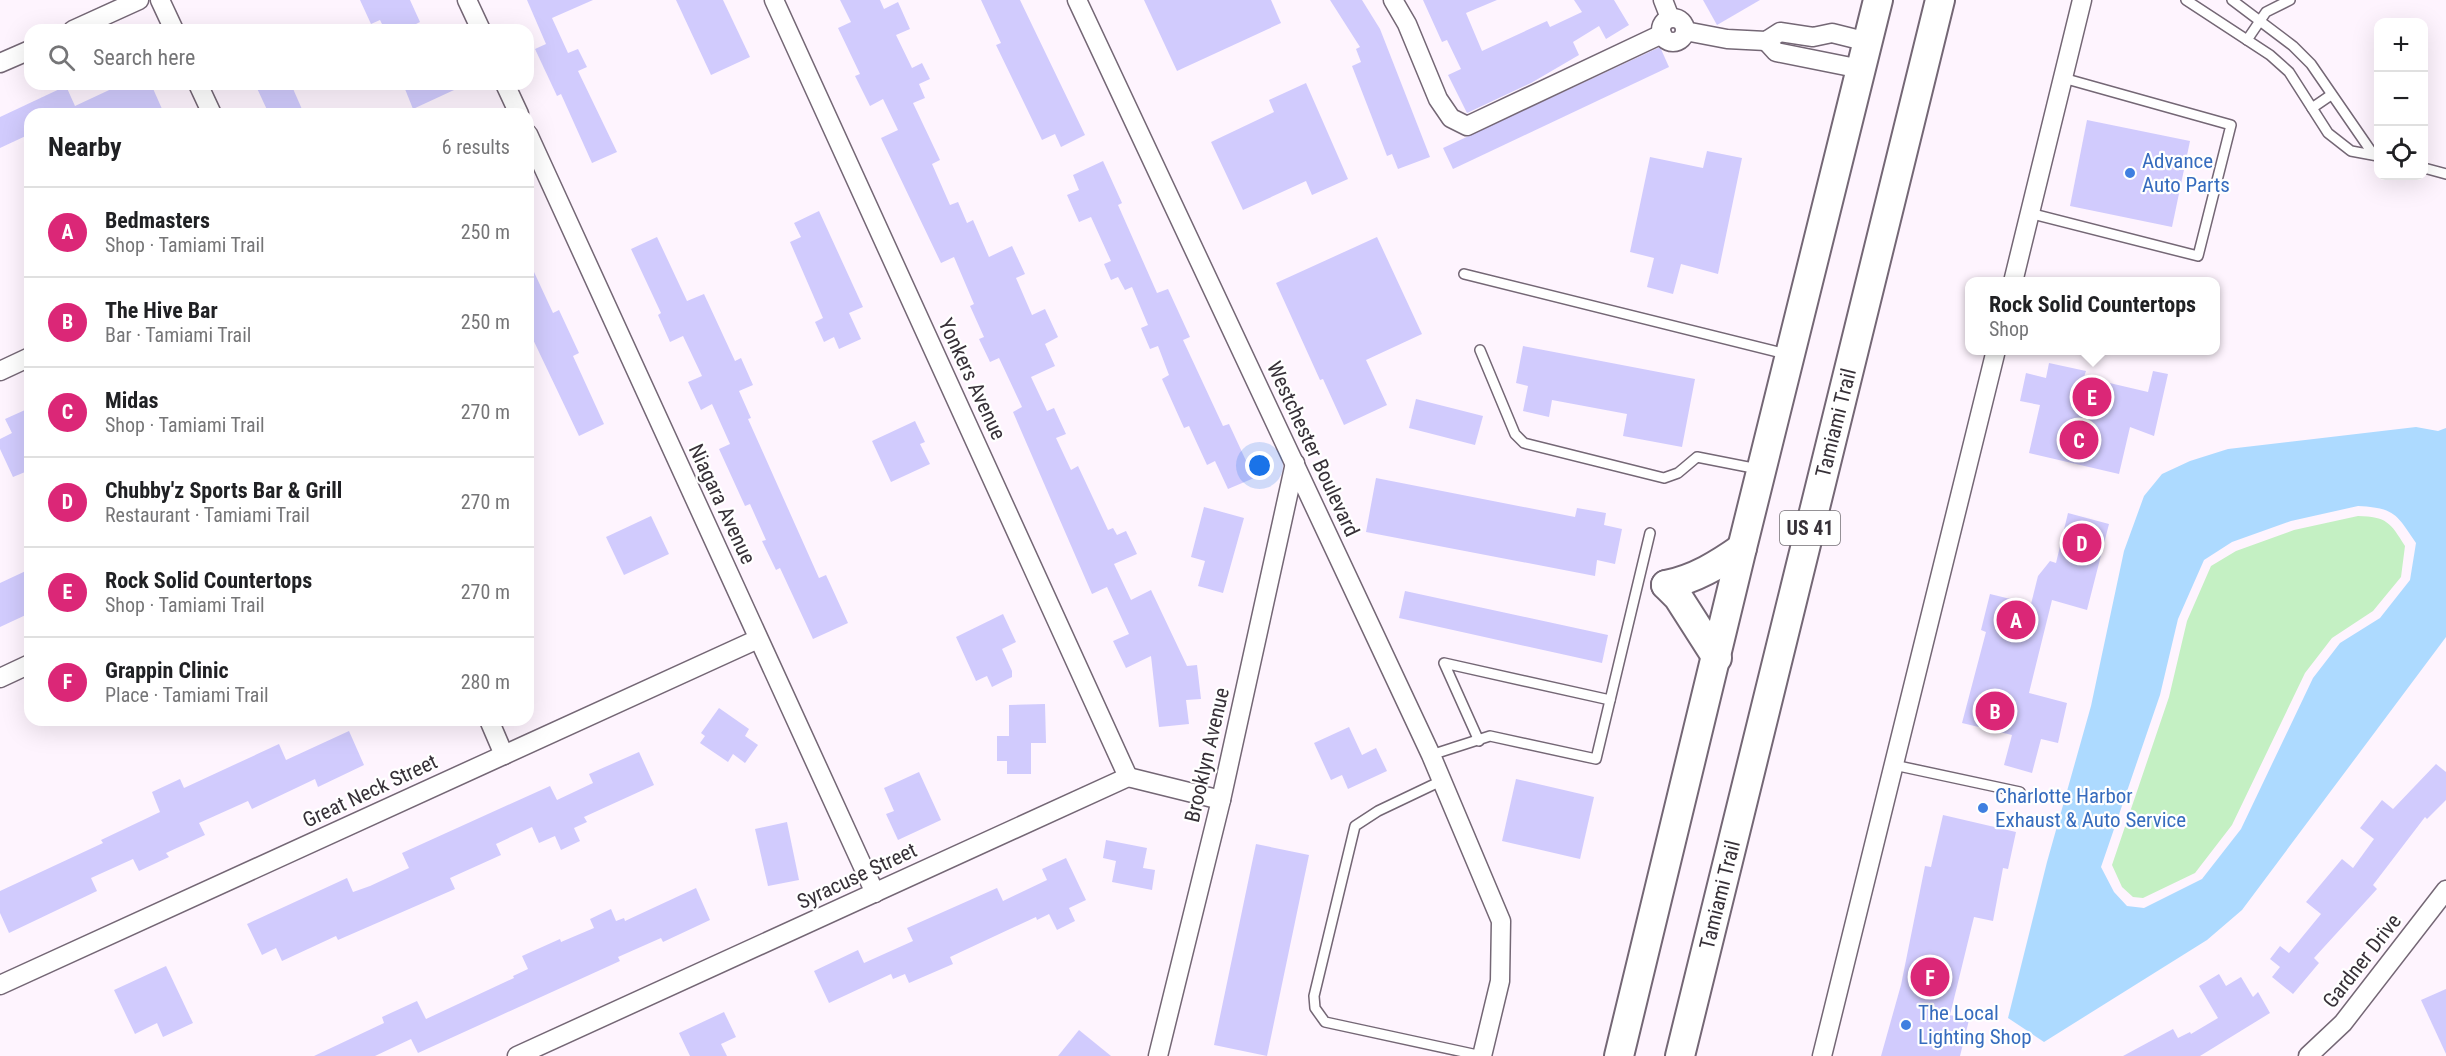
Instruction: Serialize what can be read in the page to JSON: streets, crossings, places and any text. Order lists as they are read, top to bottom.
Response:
{
  "streets": {
    "main road": ["Tamiami Trail", "US 41"],
    "street": [
      "Yonkers Avenue",
      "Westchester Boulevard",
      "Niagara Avenue",
      "Brooklyn Avenue",
      "Great Neck Street",
      "Syracuse Street",
      "Gardner Drive"
    ]
  },
  "crossings": [
    ["Yonkers Avenue", "Syracuse Street"],
    ["Westchester Boulevard", "Brooklyn Avenue"],
    ["Niagara Avenue", "Great Neck Street"],
    ["Niagara Avenue", "Syracuse Street"]
  ],
  "places": ["Advance Auto Parts", "Charlotte Harbor Exhaust & Auto Service", "The Local Lighting Shop"],
  "page": {
    "map_buttons": ["+", "−"],
    "search": "Search here",
    "heading": ["Nearby", "6 results"],
    "list": [
      {
        "mark": "A",
        "name": "Bedmasters",
        "note": "Shop · Tamiami Trail",
        "value": "250 m"
      },
      {
        "mark": "B",
        "name": "The Hive Bar",
        "note": "Bar · Tamiami Trail",
        "value": "250 m"
      },
      {
        "mark": "C",
        "name": "Midas",
        "note": "Shop · Tamiami Trail",
        "value": "270 m"
      },
      {
        "mark": "D",
        "name": "Chubby'z Sports Bar & Grill",
        "note": "Restaurant · Tamiami Trail",
        "value": "270 m"
      },
      {
        "mark": "E",
        "name": "Rock Solid Countertops",
        "note": "Shop · Tamiami Trail",
        "value": "270 m"
      },
      {
        "mark": "F",
        "name": "Grappin Clinic",
        "note": "Place · Tamiami Trail",
        "value": "280 m"
      }
    ],
    "popup": ["Rock Solid Countertops", "Shop"],
    "pins": [
      "E",
      "C",
      "D",
      "A",
      "B",
      "F"
    ]
  }
}
